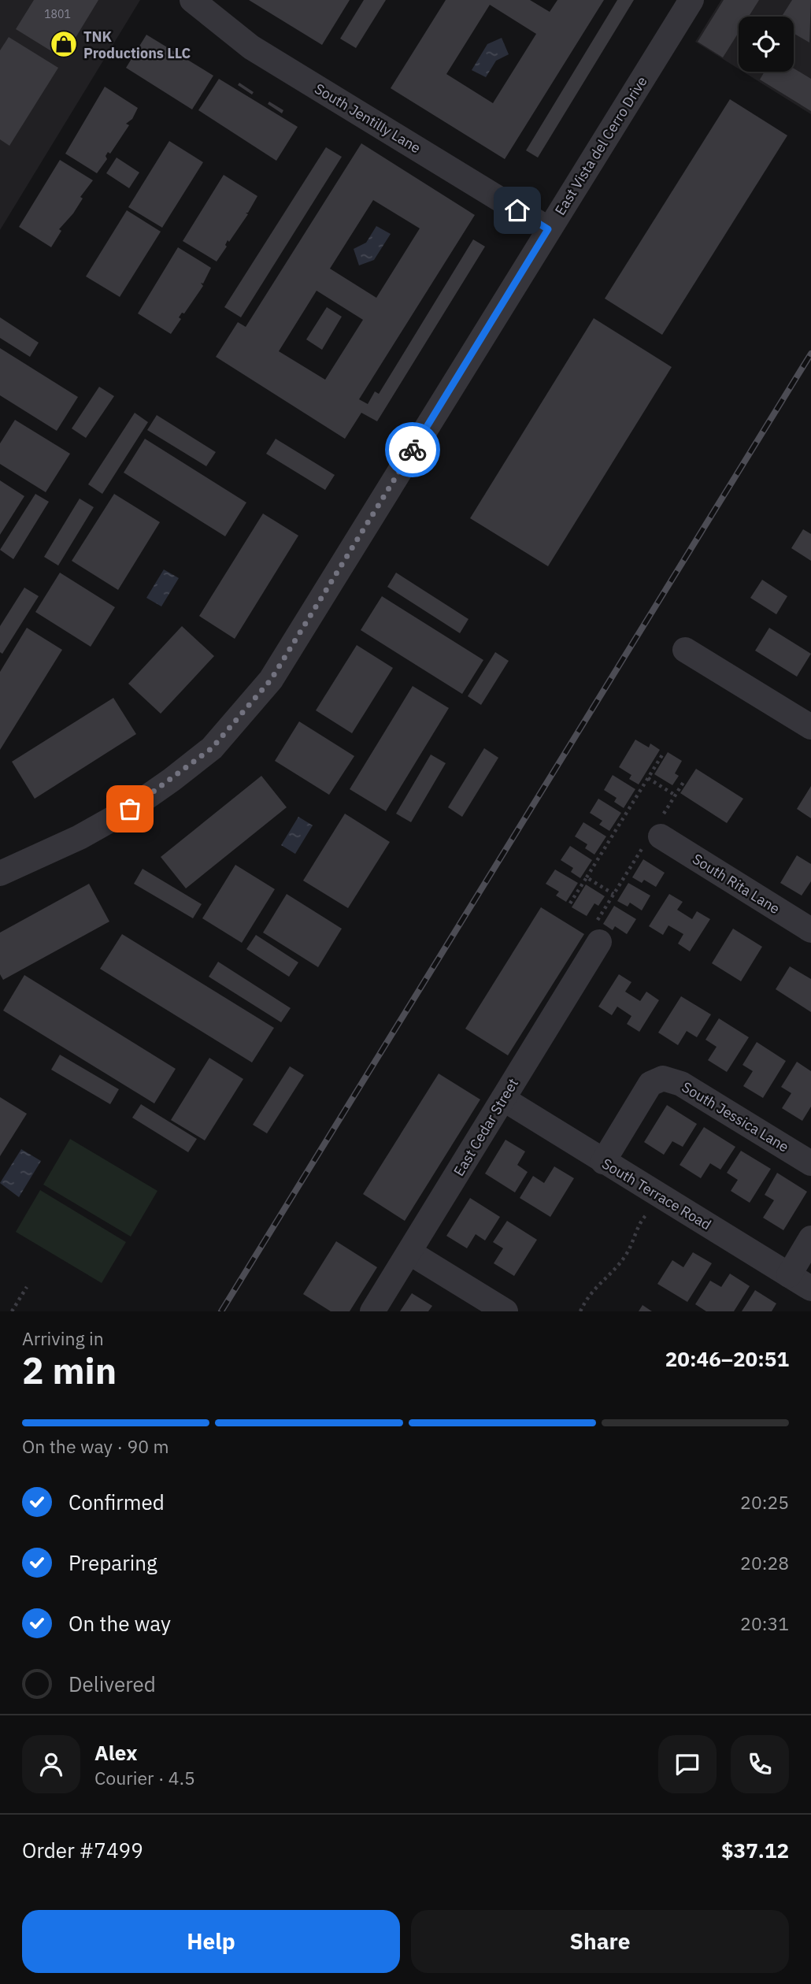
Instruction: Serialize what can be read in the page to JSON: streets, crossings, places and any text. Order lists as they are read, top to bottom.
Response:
{
  "streets": {
    "street": [
      "South Jentilly Lane",
      "East Vista del Cerro Drive",
      "South Rita Lane",
      "South Jessica Lane",
      "East Cedar Street",
      "South Terrace Road"
    ]
  },
  "crossings": [
    ["South Jentilly Lane", "East Vista del Cerro Drive"],
    ["South Jessica Lane", "South Terrace Road"],
    ["East Cedar Street", "South Terrace Road"]
  ],
  "places": {
    "shop": ["TNK Productions LLC"]
  },
  "house_numbers": ["1801"],
  "page": {
    "heading": ["2 min", "Arriving in", "20:46–20:51"],
    "panel": [
      "Alex",
      "Courier · 4.5",
      "Order #7499",
      "$37.12"
    ],
    "bar": "On the way · 90 m",
    "list": [
      ["Confirmed", "20:25"],
      ["Preparing", "20:28"],
      ["On the way", "20:31"],
      "Delivered"
    ],
    "buttons": ["Help", "Share"]
  }
}
